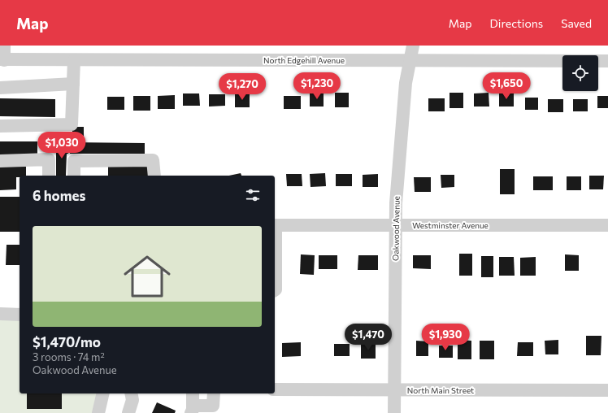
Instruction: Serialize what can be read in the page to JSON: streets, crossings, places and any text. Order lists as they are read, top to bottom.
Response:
{
  "streets": {
    "street": [
      "North Edgehill Avenue",
      "Westminster Avenue",
      "Oakwood Avenue",
      "North Main Street"
    ]
  },
  "crossings": [
    ["North Edgehill Avenue", "Oakwood Avenue"],
    ["Westminster Avenue", "Oakwood Avenue"],
    ["Oakwood Avenue", "North Main Street"]
  ],
  "page": {
    "header": "Map",
    "nav": ["Map", "Directions", "Saved"],
    "price": [
      "$1,230",
      "$1,650",
      "$1,270",
      "$1,030",
      "$1,470",
      "$1,930"
    ],
    "heading": "6 homes",
    "list": [
      {
        "name": "$1,470/mo",
        "note": "3 rooms · 74 m² · Oakwood Avenue"
      }
    ]
  }
}
